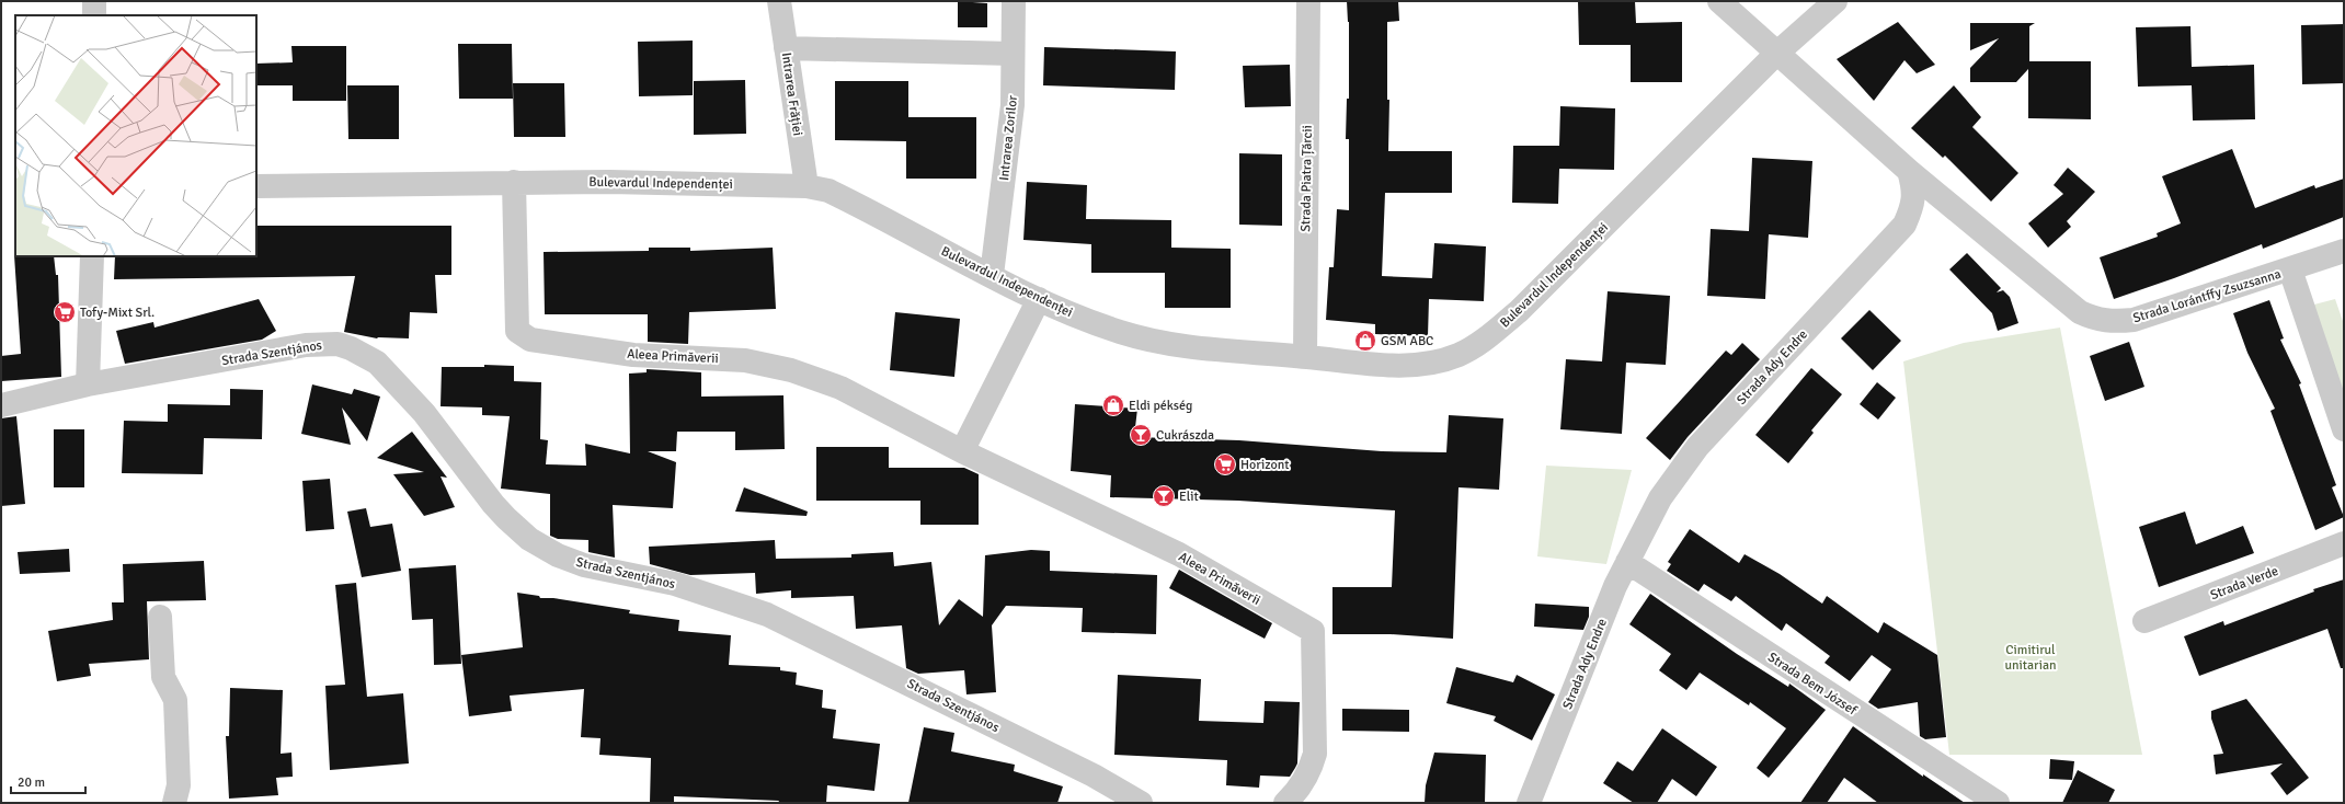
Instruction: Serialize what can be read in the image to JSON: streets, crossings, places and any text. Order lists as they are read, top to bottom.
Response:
{
  "streets": {
    "street": [
      "Intrarea Frăției",
      "Intrarea Zorilor",
      "Strada Piatra Țărcii",
      "Bulevardul Independenței",
      "Strada Lorántffy Zsuzsanna",
      "Strada Szentjános",
      "Aleea Primăverii",
      "Strada Ady Endre",
      "Strada Verde",
      "Strada Bem József"
    ]
  },
  "crossings": [
    ["Intrarea Frăției", "Bulevardul Independenței"],
    ["Intrarea Zorilor", "Bulevardul Independenței"],
    ["Strada Piatra Țărcii", "Bulevardul Independenței"],
    ["Bulevardul Independenței", "Aleea Primăverii"],
    ["Strada Lorántffy Zsuzsanna", "Strada Ady Endre"],
    ["Strada Ady Endre", "Strada Bem József"]
  ],
  "parks": ["Cimitirul unitarian"],
  "places": {
    "supermarket": ["Tofy-Mixt Srl.", "Horizont"],
    "shop": ["GSM ABC", "Eldi pékség"],
    "bar": ["Cukrászda", "Elit"]
  },
  "scale_bar": "20 m"
}
